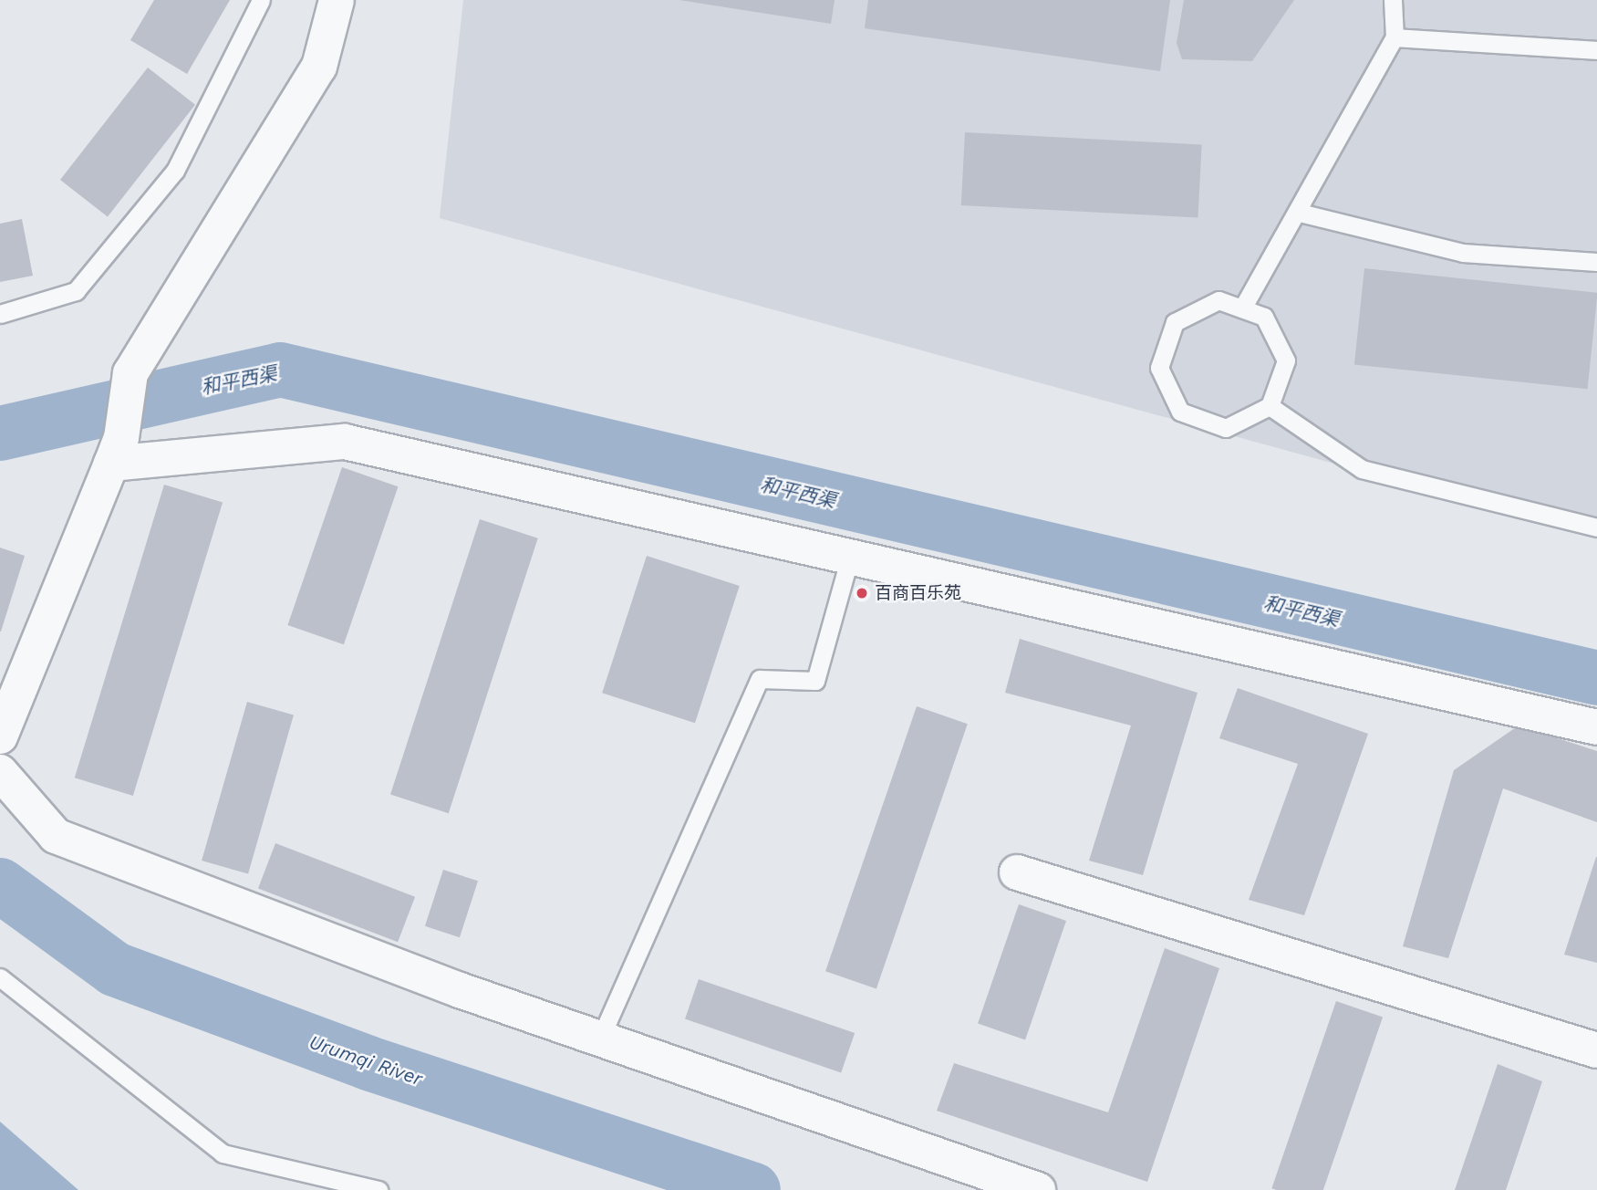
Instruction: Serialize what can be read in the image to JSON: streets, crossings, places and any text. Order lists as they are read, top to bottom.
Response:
{
  "water": ["和平西渠", "Urumqi River"],
  "places": ["百商百乐苑"]
}
